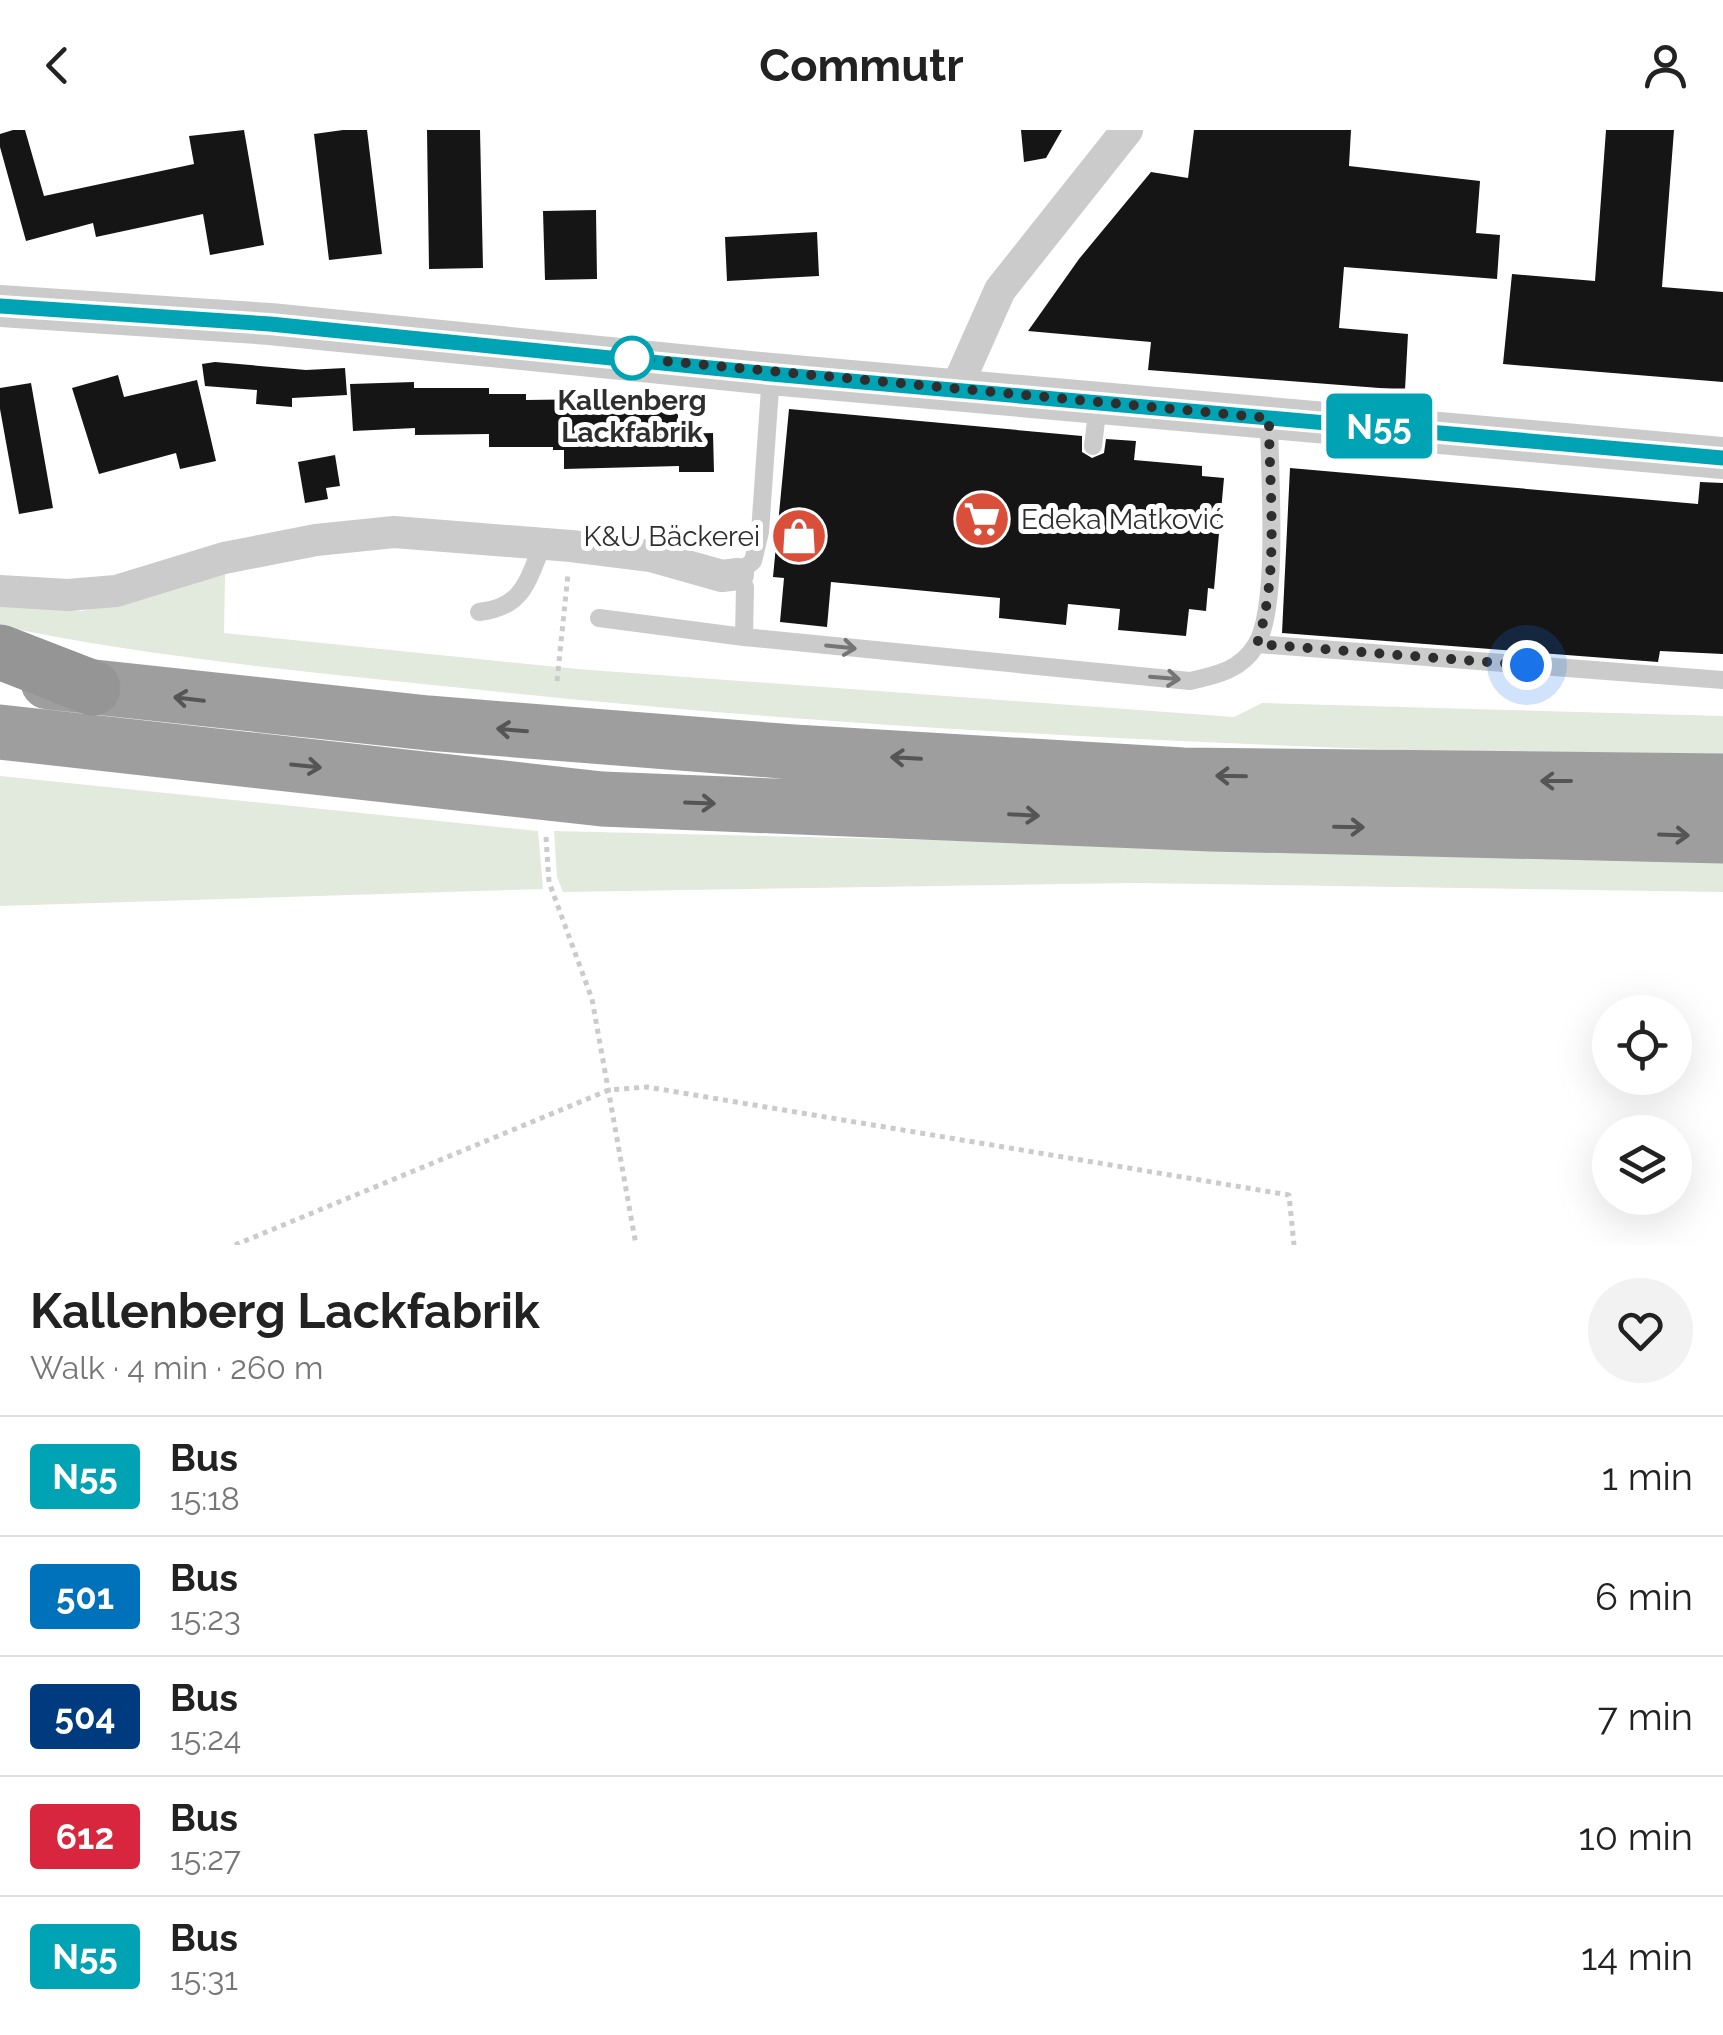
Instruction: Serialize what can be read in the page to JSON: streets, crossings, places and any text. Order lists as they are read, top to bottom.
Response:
{
  "places": {
    "other": ["Kallenberg Lackfabrik"],
    "supermarket": ["Edeka Matković"],
    "shop": ["K&U Bäckerei"]
  },
  "lines": ["bus line N55"],
  "page": {
    "header": "Commutr",
    "on_map": "N55",
    "heading": ["Kallenberg Lackfabrik", "Walk · 4 min · 260 m"],
    "list": [
      {
        "mark": "N55",
        "name": "Bus",
        "note": "15:18",
        "value": "1 min"
      },
      {
        "mark": "501",
        "name": "Bus",
        "note": "15:23",
        "value": "6 min"
      },
      {
        "mark": "504",
        "name": "Bus",
        "note": "15:24",
        "value": "7 min"
      },
      {
        "mark": "612",
        "name": "Bus",
        "note": "15:27",
        "value": "10 min"
      },
      {
        "mark": "N55",
        "name": "Bus",
        "note": "15:31",
        "value": "14 min"
      }
    ]
  }
}
